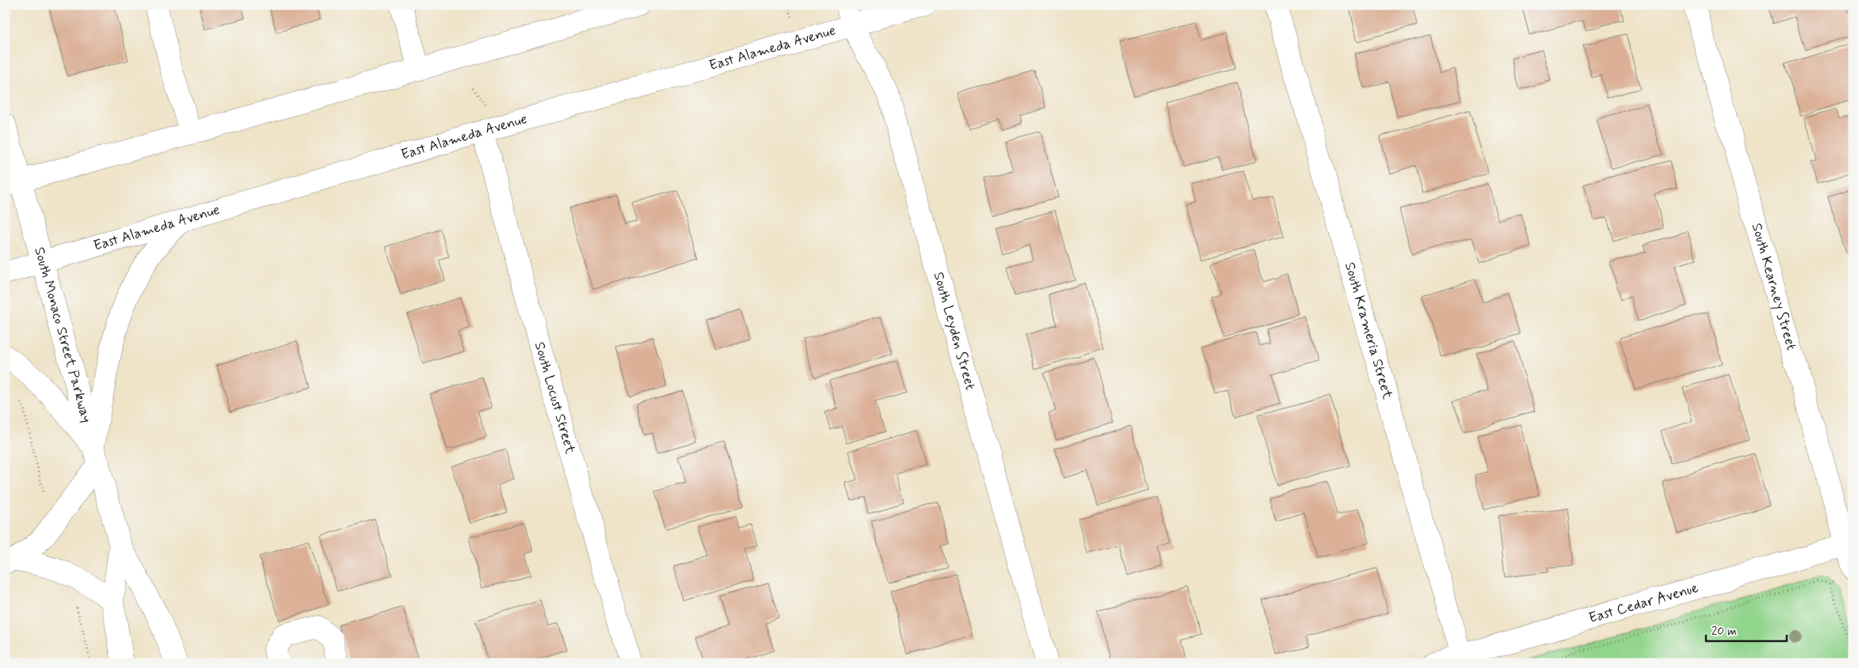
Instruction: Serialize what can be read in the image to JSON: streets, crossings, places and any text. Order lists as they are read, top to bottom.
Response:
{
  "streets": {
    "street": [
      "East Alameda Avenue",
      "South Kearney Street",
      "South Krameria Street",
      "South Leyden Street",
      "South Monaco Street Parkway",
      "South Locust Street",
      "East Cedar Avenue"
    ]
  },
  "crossings": [
    ["East Alameda Avenue", "South Leyden Street"],
    ["East Alameda Avenue", "South Monaco Street Parkway"],
    ["East Alameda Avenue", "South Locust Street"],
    ["South Kearney Street", "East Cedar Avenue"],
    ["South Krameria Street", "East Cedar Avenue"]
  ],
  "scale_bar": "20 m"
}
